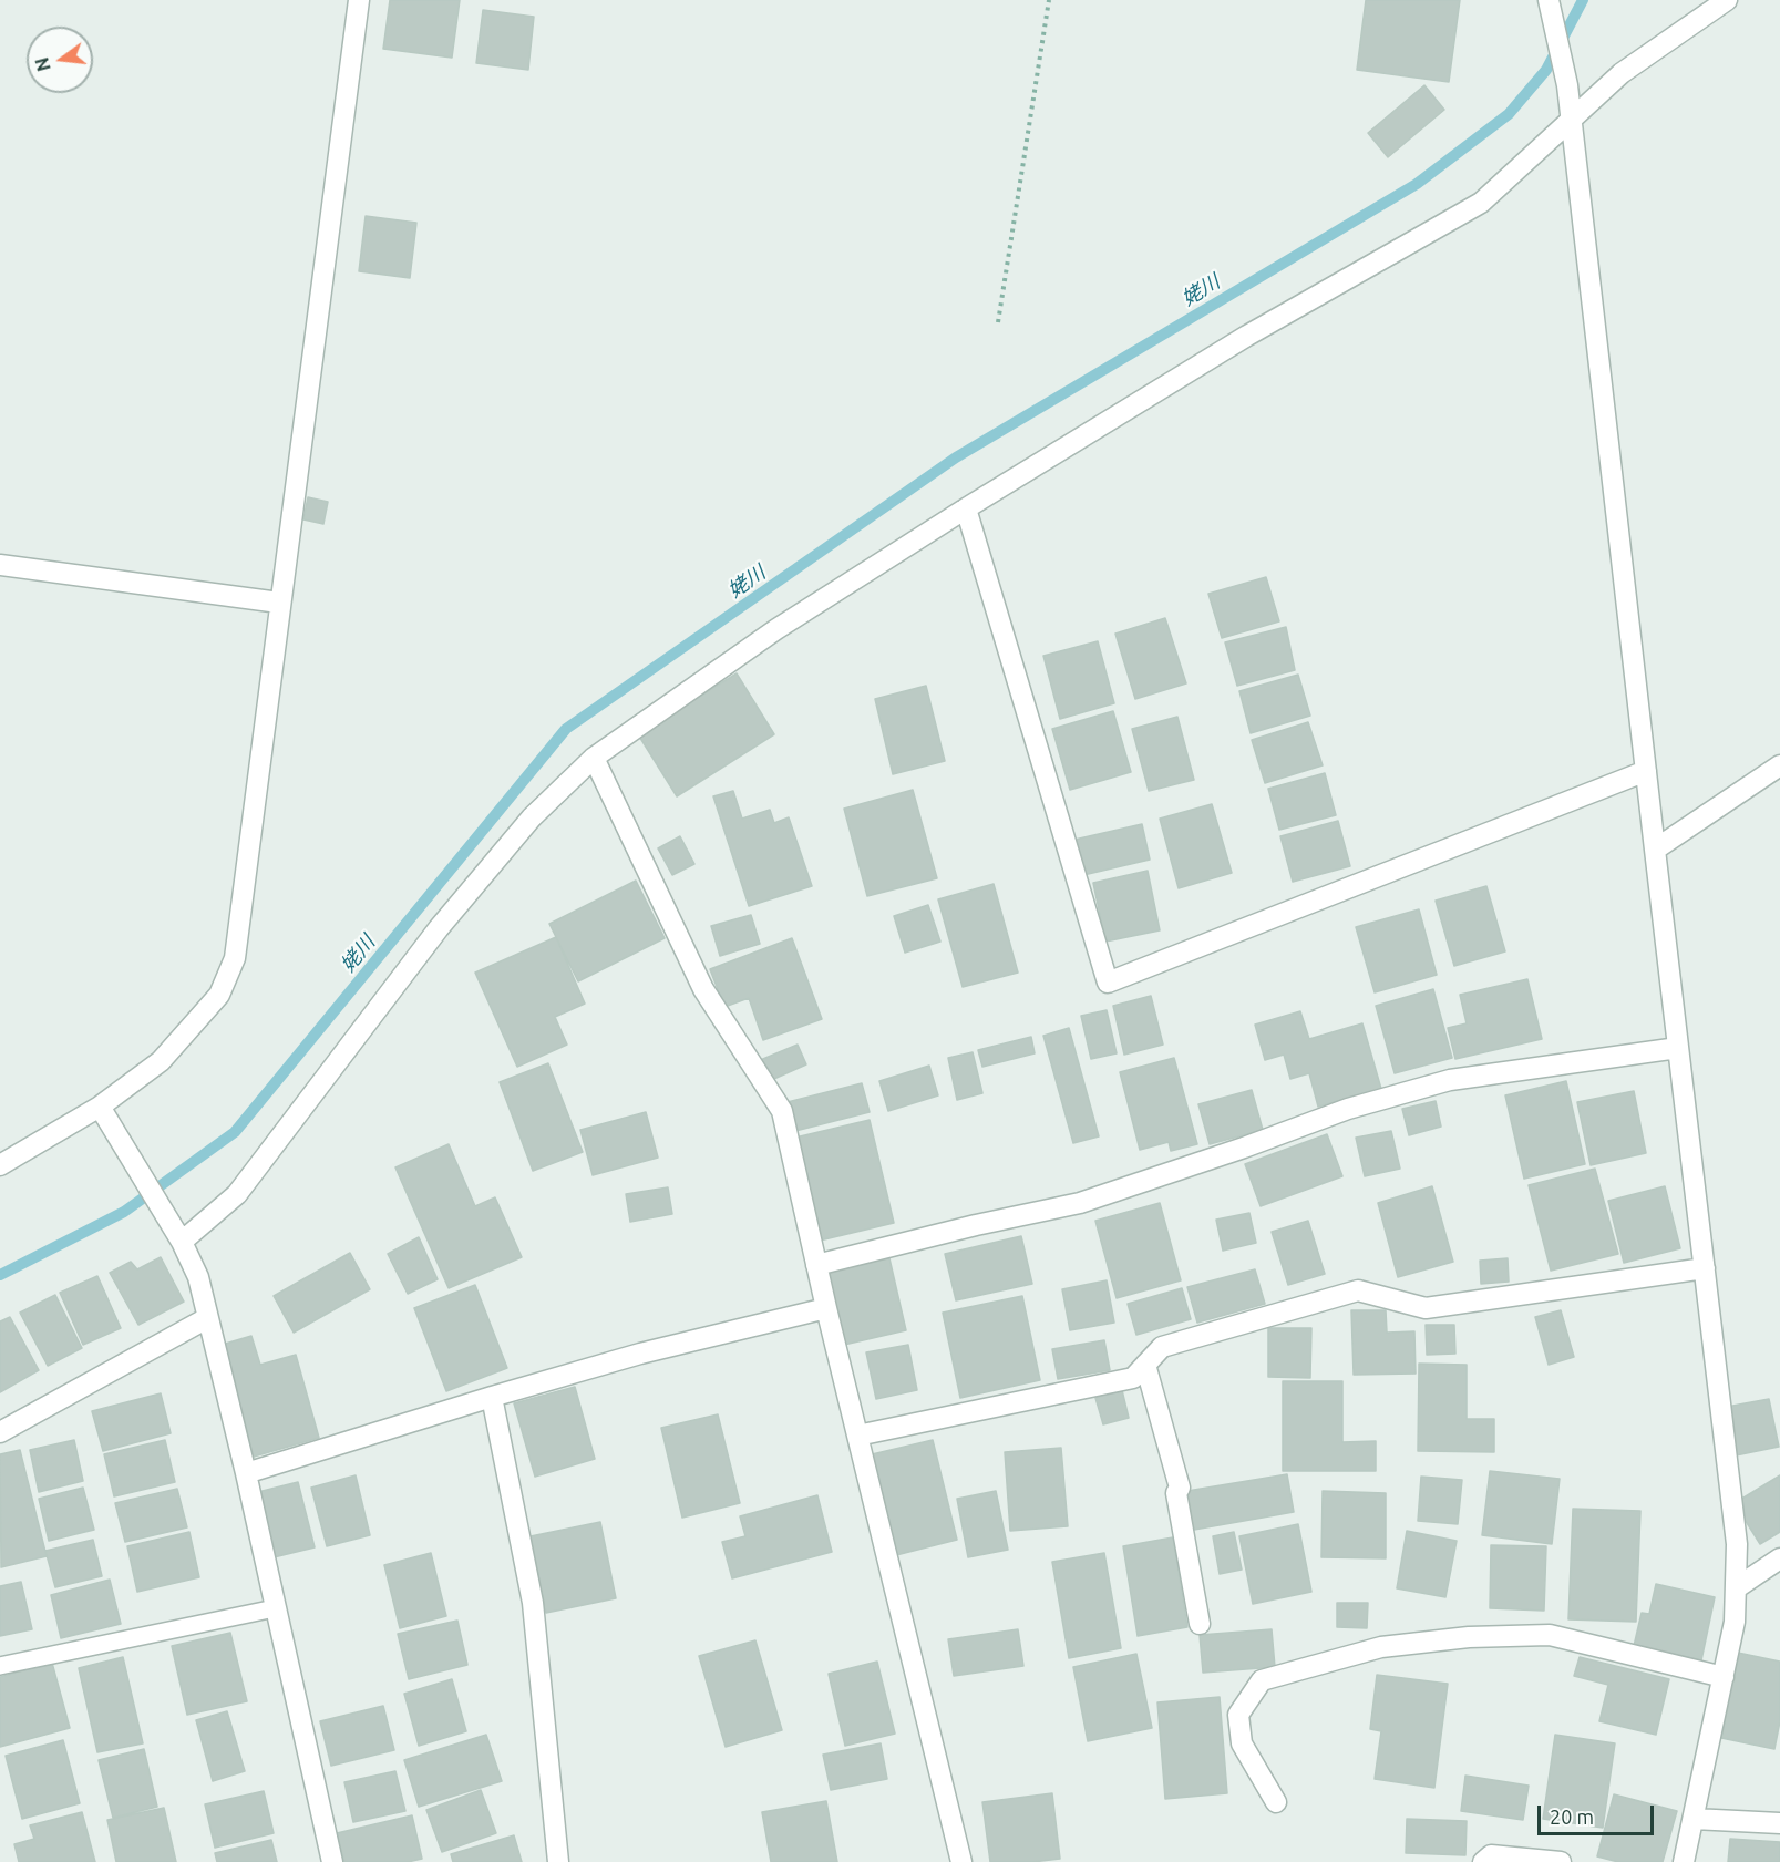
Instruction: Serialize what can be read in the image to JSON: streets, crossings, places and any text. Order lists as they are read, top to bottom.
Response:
{
  "water": ["姥川"],
  "scale_bar": "20 m",
  "north": "left"
}
